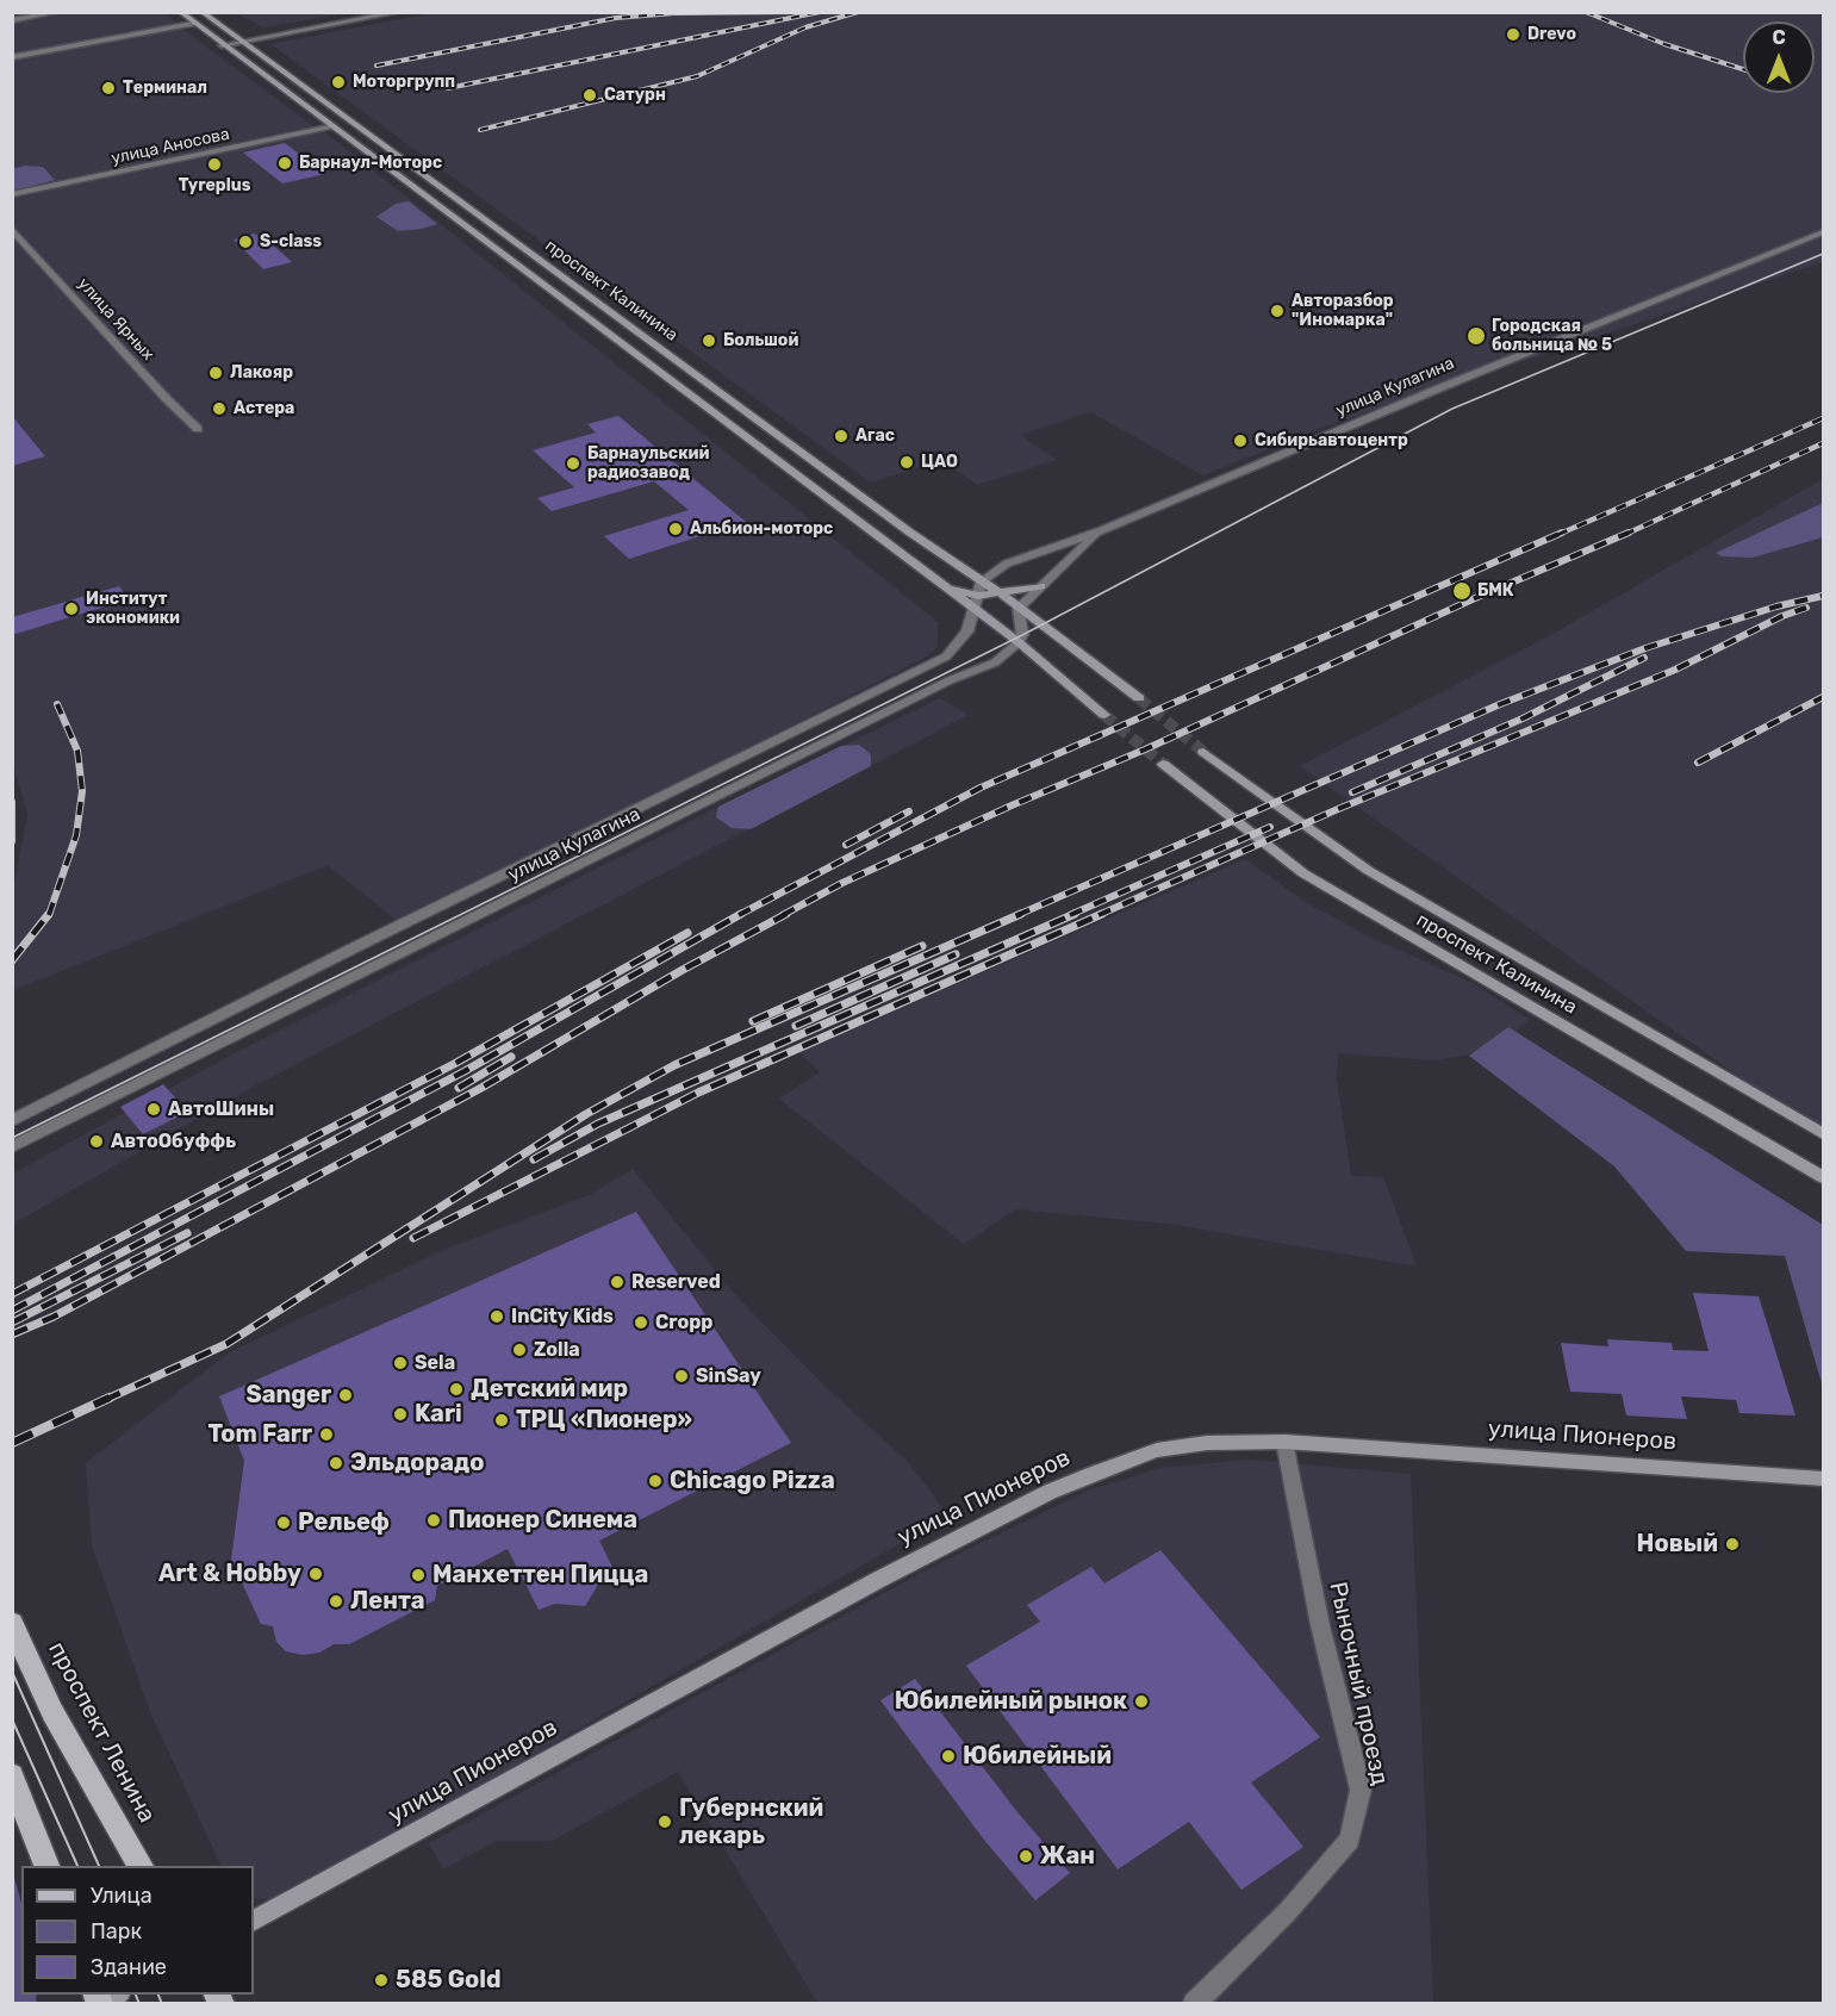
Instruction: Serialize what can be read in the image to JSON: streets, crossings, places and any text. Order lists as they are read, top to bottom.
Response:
{
  "streets": {
    "main road": ["проспект Калинина", "улица Пионеров", "проспект Ленина"],
    "street": [
      "улица Аносова",
      "улица Ярных",
      "улица Кулагина",
      "Рыночный проезд"
    ]
  },
  "crossings": [
    ["улица Аносова", "проспект Калинина"],
    ["проспект Калинина", "улица Кулагина"],
    ["улица Пионеров", "Рыночный проезд"]
  ],
  "places": [
    "Drevo",
    "Моторгрупп",
    "Терминал",
    "Сатурн",
    "Барнаул-Моторс",
    "Tyreplus",
    "S-class",
    "Авторазбор \"Иномарка\"",
    "Городская больница № 5",
    "Большой",
    "Лакояр",
    "Астера",
    "Агас",
    "Сибирьавтоцентр",
    "ЦАО",
    "Барнаульский радиозавод",
    "Альбион-моторс",
    "БМК",
    "Институт экономики",
    "АвтоШины",
    "АвтоОбуффь",
    "Reserved",
    "InCity Kids",
    "Cropp",
    "Zolla",
    "Sela",
    "SinSay",
    "Детский мир",
    "Sanger",
    "Kari",
    "ТРЦ «Пионер»",
    "Tom Farr",
    "Эльдорадо",
    "Chicago Pizza",
    "Пионер Синема",
    "Рельеф",
    "Новый",
    "Art & Hobby",
    "Манхеттен Пицца",
    "Лента",
    "Юбилейный рынок",
    "Юбилейный",
    "Губернский лекарь",
    "Жан",
    "585 Gold"
  ],
  "legend": ["Улица", "Парк", "Здание"],
  "north": "top"
}
